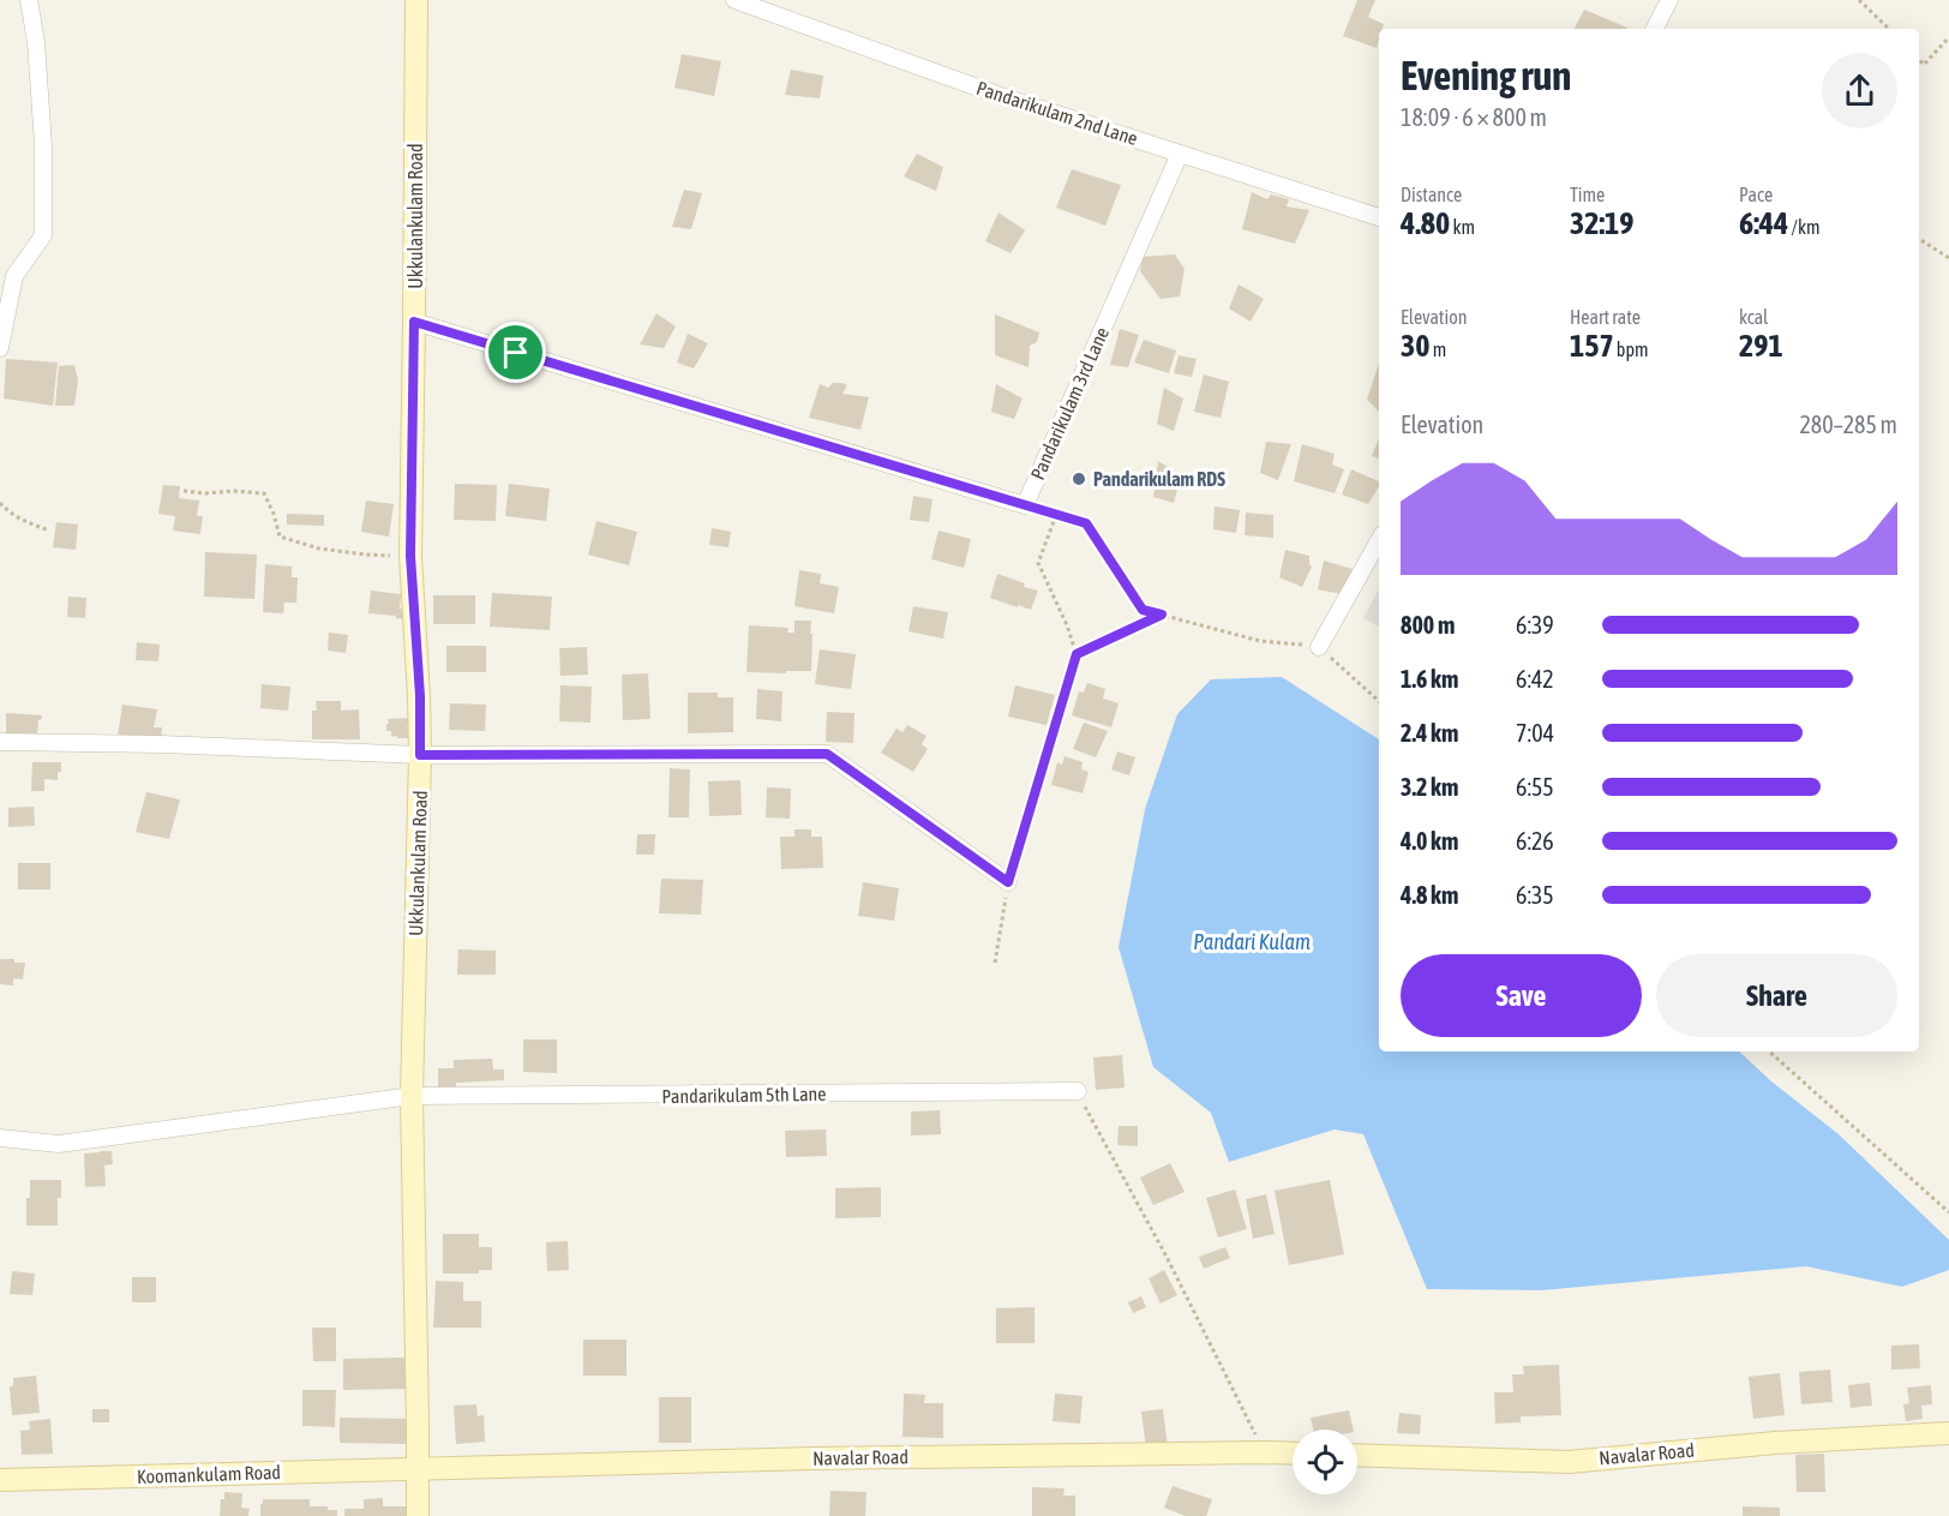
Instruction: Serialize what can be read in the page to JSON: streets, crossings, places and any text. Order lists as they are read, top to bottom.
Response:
{
  "streets": {
    "street": [
      "Pandarikulam 2nd Lane",
      "Ukkulankulam Road",
      "Pandarikulam 3rd Lane",
      "Pandarikulam 5th Lane",
      "Navalar Road",
      "Koomankulam Road"
    ]
  },
  "crossings": [
    ["Pandarikulam 2nd Lane", "Pandarikulam 3rd Lane"],
    ["Ukkulankulam Road", "Pandarikulam 3rd Lane"],
    ["Ukkulankulam Road", "Pandarikulam 5th Lane"],
    ["Ukkulankulam Road", "Navalar Road"],
    ["Ukkulankulam Road", "Koomankulam Road"],
    ["Navalar Road", "Koomankulam Road"]
  ],
  "water": ["Pandari Kulam"],
  "places": ["Pandarikulam RDS"],
  "page": {
    "heading": ["Evening run", "18:09 · 6 × 800 m"],
    "stats": [
      ["Distance", "4.80 km"],
      ["Time", "32:19"],
      ["Pace", "6:44 /km"],
      ["Elevation", "30 m"],
      ["Heart rate", "157 bpm"],
      ["kcal", "291"]
    ],
    "chart": ["Elevation", "280–285 m"],
    "list": [
      {
        "name": "800 m",
        "note": "6:39"
      },
      {
        "name": "1.6 km",
        "note": "6:42"
      },
      {
        "name": "2.4 km",
        "note": "7:04"
      },
      {
        "name": "3.2 km",
        "note": "6:55"
      },
      {
        "name": "4.0 km",
        "note": "6:26"
      },
      {
        "name": "4.8 km",
        "note": "6:35"
      }
    ],
    "buttons": ["Save", "Share"]
  }
}
